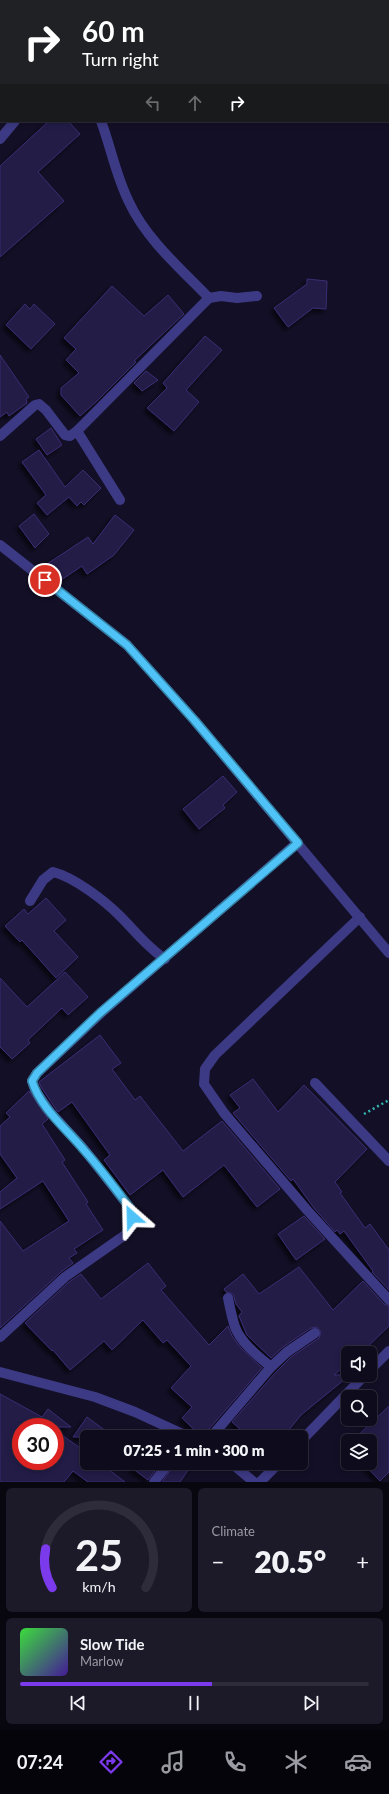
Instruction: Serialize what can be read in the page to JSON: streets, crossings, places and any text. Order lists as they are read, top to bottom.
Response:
{
  "page": {
    "turn": ["60 m", "Turn right"],
    "limit": "30",
    "trip": "07:25 · 1 min · 300 m",
    "tile": "Climate",
    "heat": ["−", "20.5°", "+"],
    "song": ["Slow Tide", "Marlow"],
    "tabs": "07:24",
    "gauge": ["25", "km/h"]
  }
}
